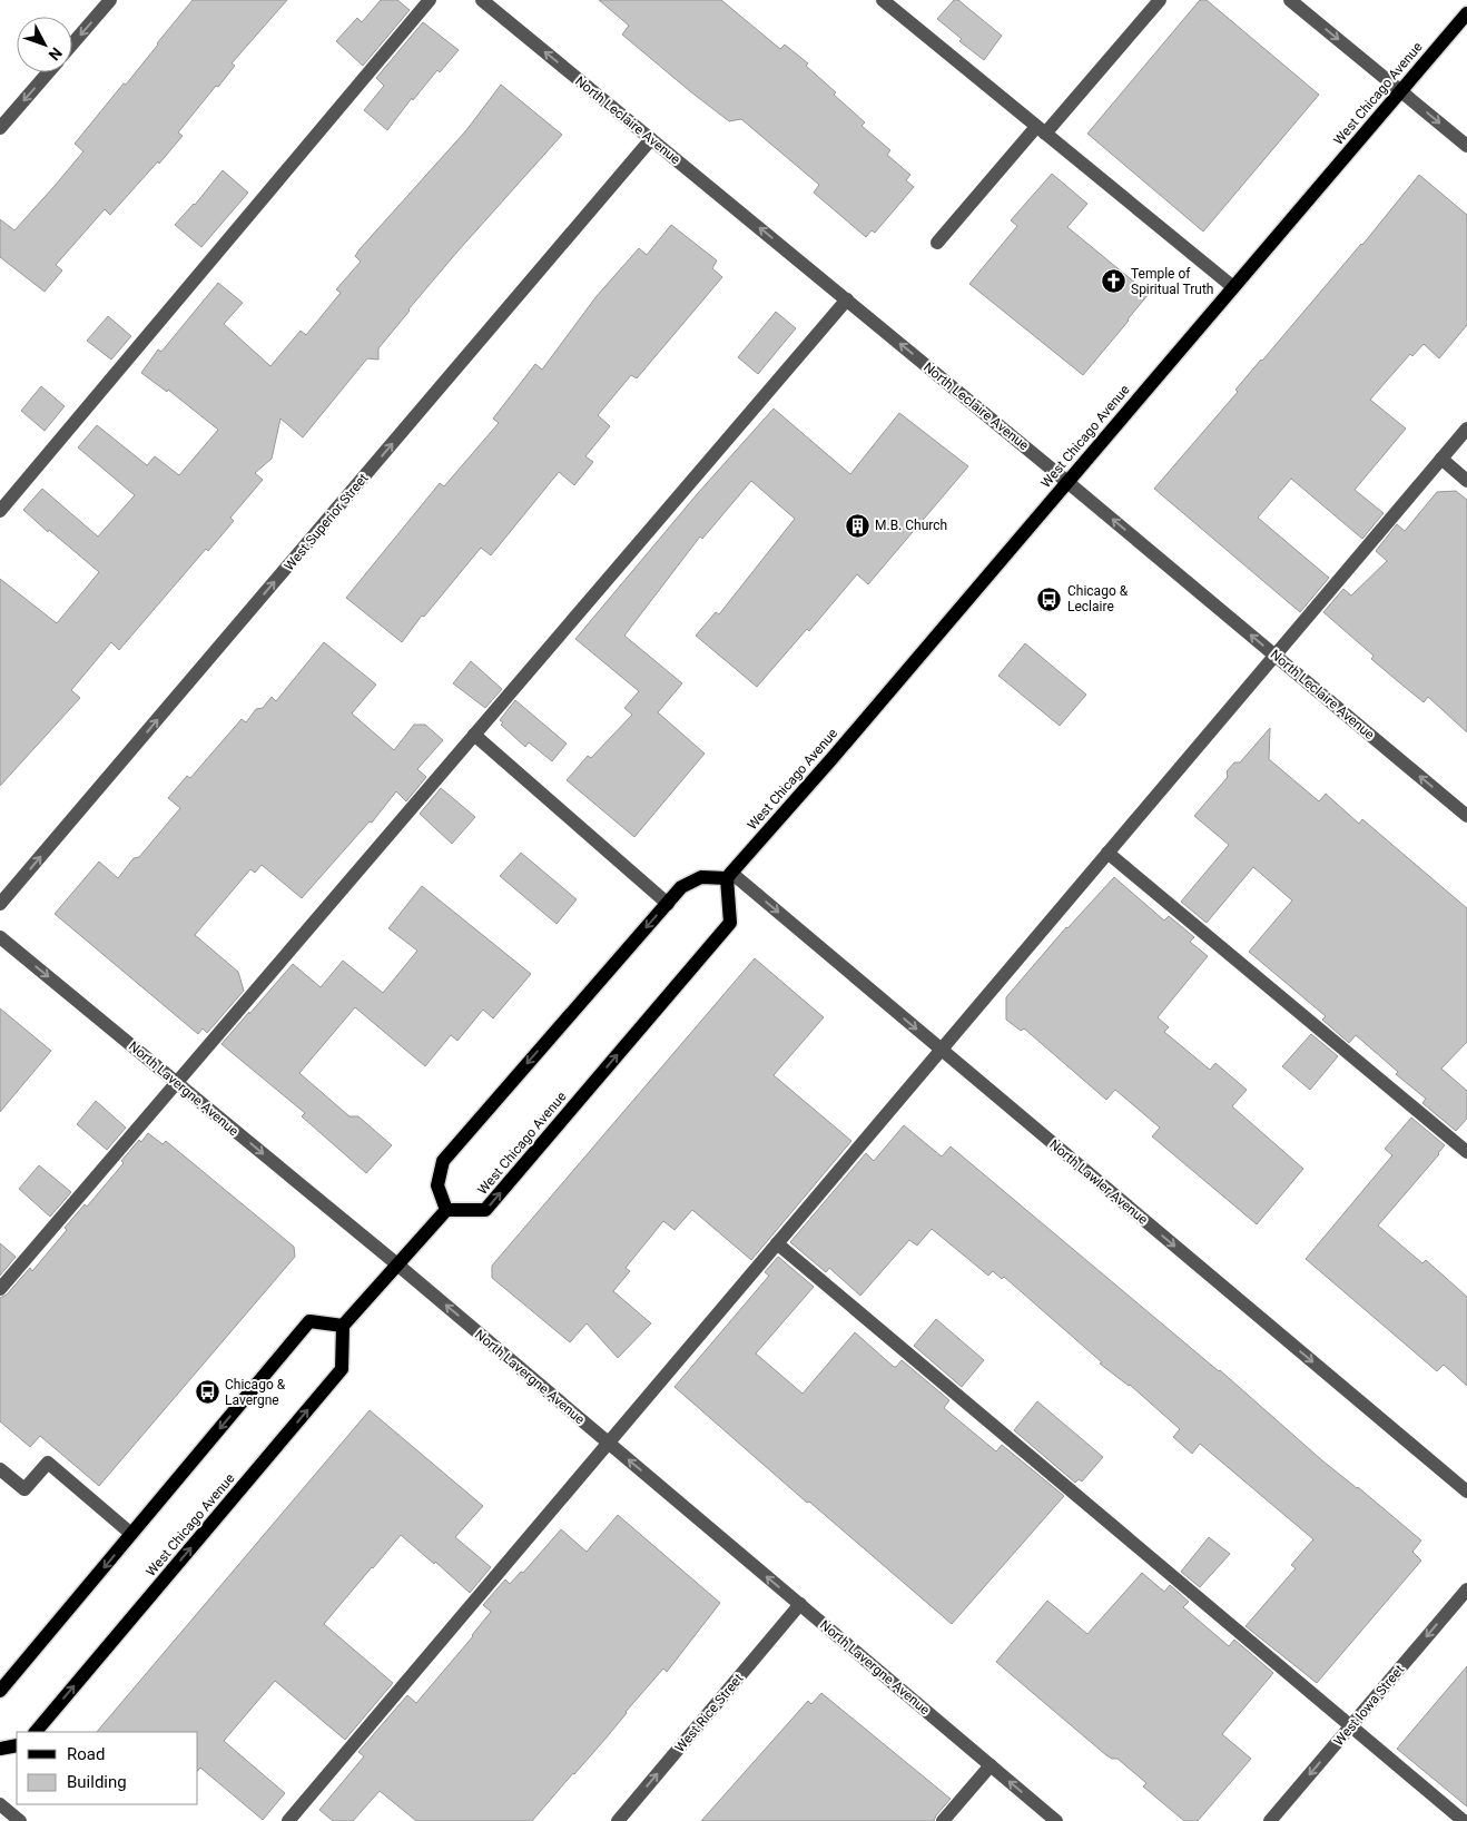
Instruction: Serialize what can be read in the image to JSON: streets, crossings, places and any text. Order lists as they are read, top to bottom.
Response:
{
  "streets": {
    "main road": ["West Chicago Avenue"],
    "street": [
      "North Leclaire Avenue",
      "West Superior Street",
      "North Lavergne Avenue",
      "North Lawler Avenue",
      "West Iowa Street",
      "West Rice Street"
    ]
  },
  "crossings": [
    ["West Chicago Avenue", "North Leclaire Avenue"],
    ["West Chicago Avenue", "North Lawler Avenue"],
    ["North Leclaire Avenue", "West Superior Street"],
    ["North Lavergne Avenue", "West Rice Street"]
  ],
  "one_way": [
    "North Leclaire Avenue",
    "West Superior Street",
    "North Lawler Avenue",
    "West Iowa Street",
    "West Rice Street"
  ],
  "places": {
    "church": ["Temple of Spiritual Truth"],
    "building": ["M.B. Church"],
    "bus stop": ["Chicago & Leclaire", "Chicago & Lavergne"]
  },
  "legend": ["Road", "Building"],
  "north": "bottom right"
}
